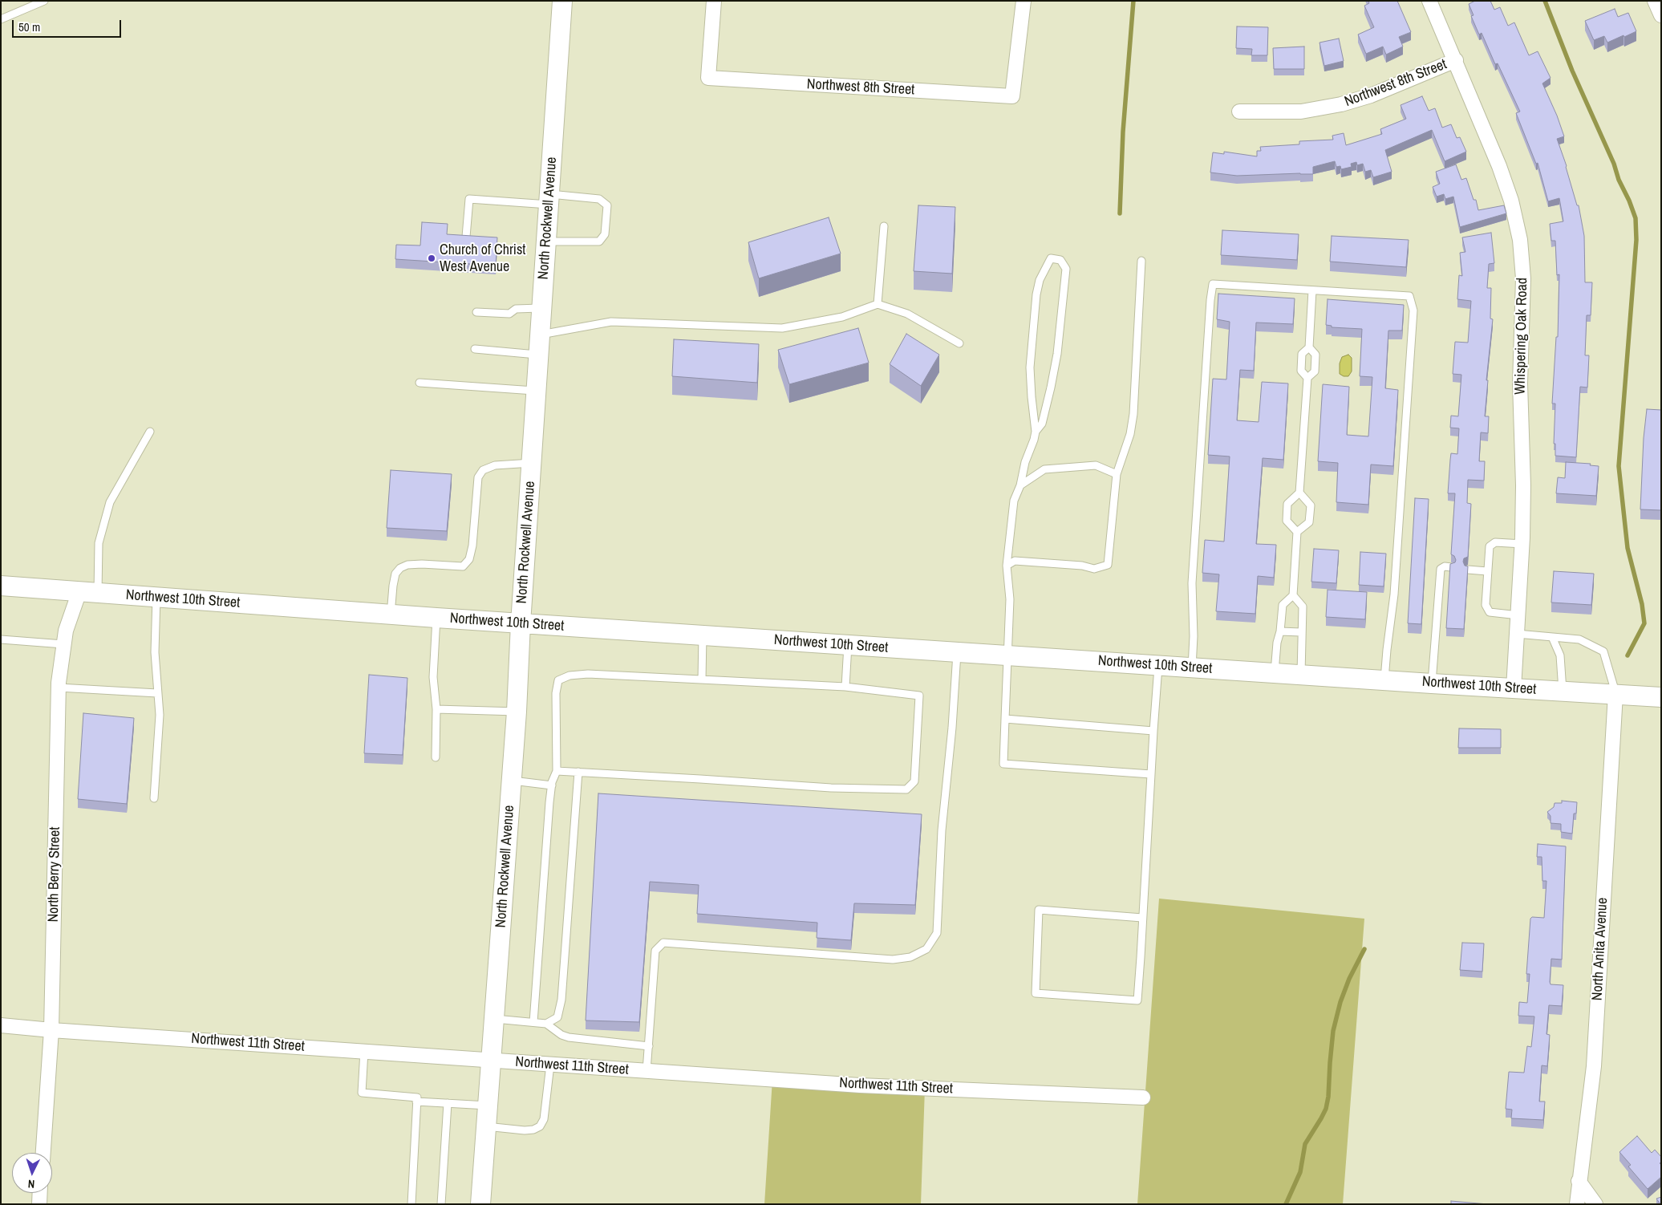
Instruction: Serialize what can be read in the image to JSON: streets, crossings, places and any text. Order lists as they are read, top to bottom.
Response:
{
  "streets": {
    "main road": ["North Rockwell Avenue", "Northwest 10th Street"],
    "street": [
      "Northwest 8th Street",
      "Whispering Oak Road",
      "North Berry Street",
      "North Anita Avenue",
      "Northwest 11th Street"
    ]
  },
  "crossings": [
    ["Northwest 8th Street", "Whispering Oak Road"],
    ["North Rockwell Avenue", "Northwest 10th Street"],
    ["North Rockwell Avenue", "Northwest 11th Street"],
    ["Whispering Oak Road", "Northwest 10th Street"],
    ["Northwest 10th Street", "North Berry Street"],
    ["Northwest 10th Street", "North Anita Avenue"],
    ["North Berry Street", "Northwest 11th Street"]
  ],
  "places": ["Church of Christ West Avenue"],
  "scale_bar": "50 m",
  "north": "bottom"
}
